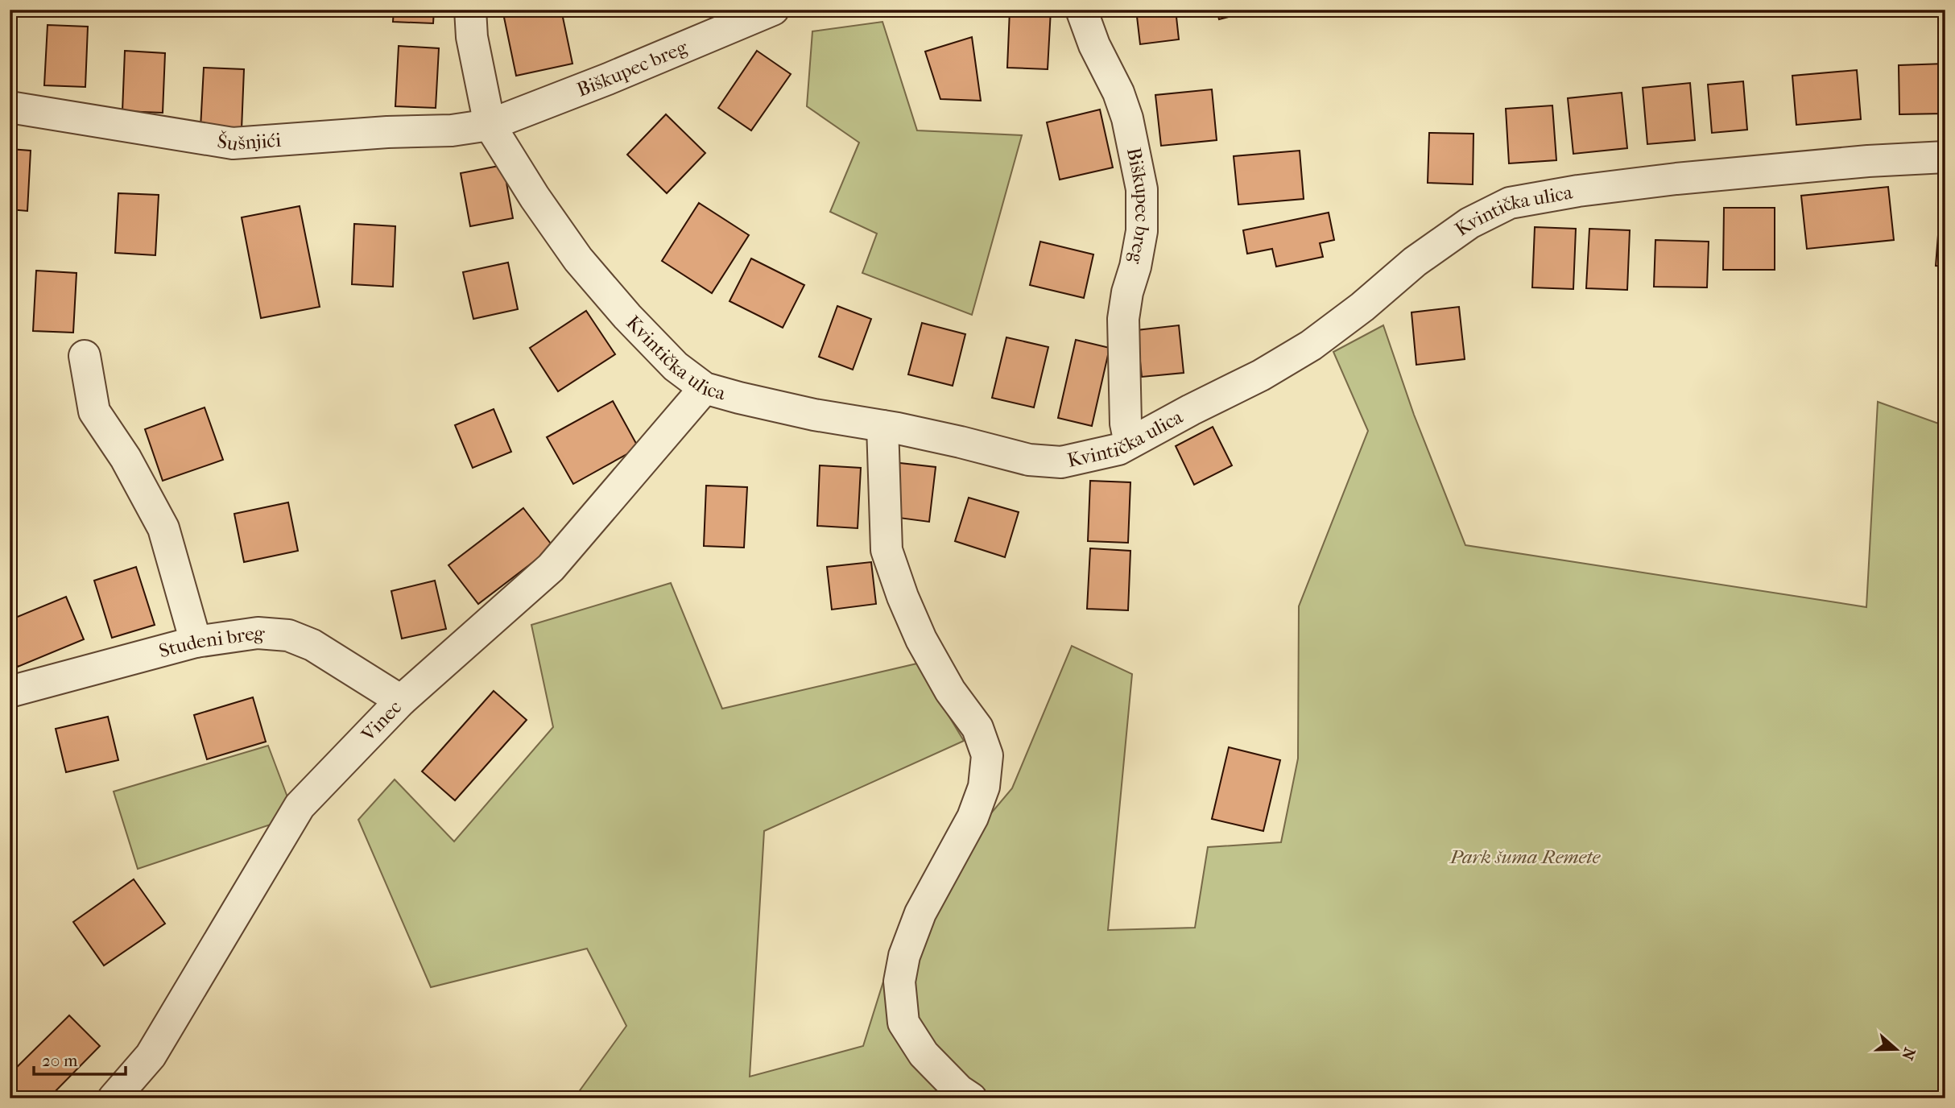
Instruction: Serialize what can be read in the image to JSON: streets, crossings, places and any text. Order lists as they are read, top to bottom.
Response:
{
  "streets": {
    "street": [
      "Biškupec breg",
      "Šušnjići",
      "Kvintička ulica",
      "Studeni breg",
      "Vinec"
    ]
  },
  "crossings": [
    ["Biškupec breg", "Šušnjići"],
    ["Biškupec breg", "Kvintička ulica"],
    ["Šušnjići", "Kvintička ulica"],
    ["Kvintička ulica", "Vinec"],
    ["Studeni breg", "Vinec"]
  ],
  "parks": ["Park šuma Remete"],
  "scale_bar": "20 m",
  "north": "right"
}
